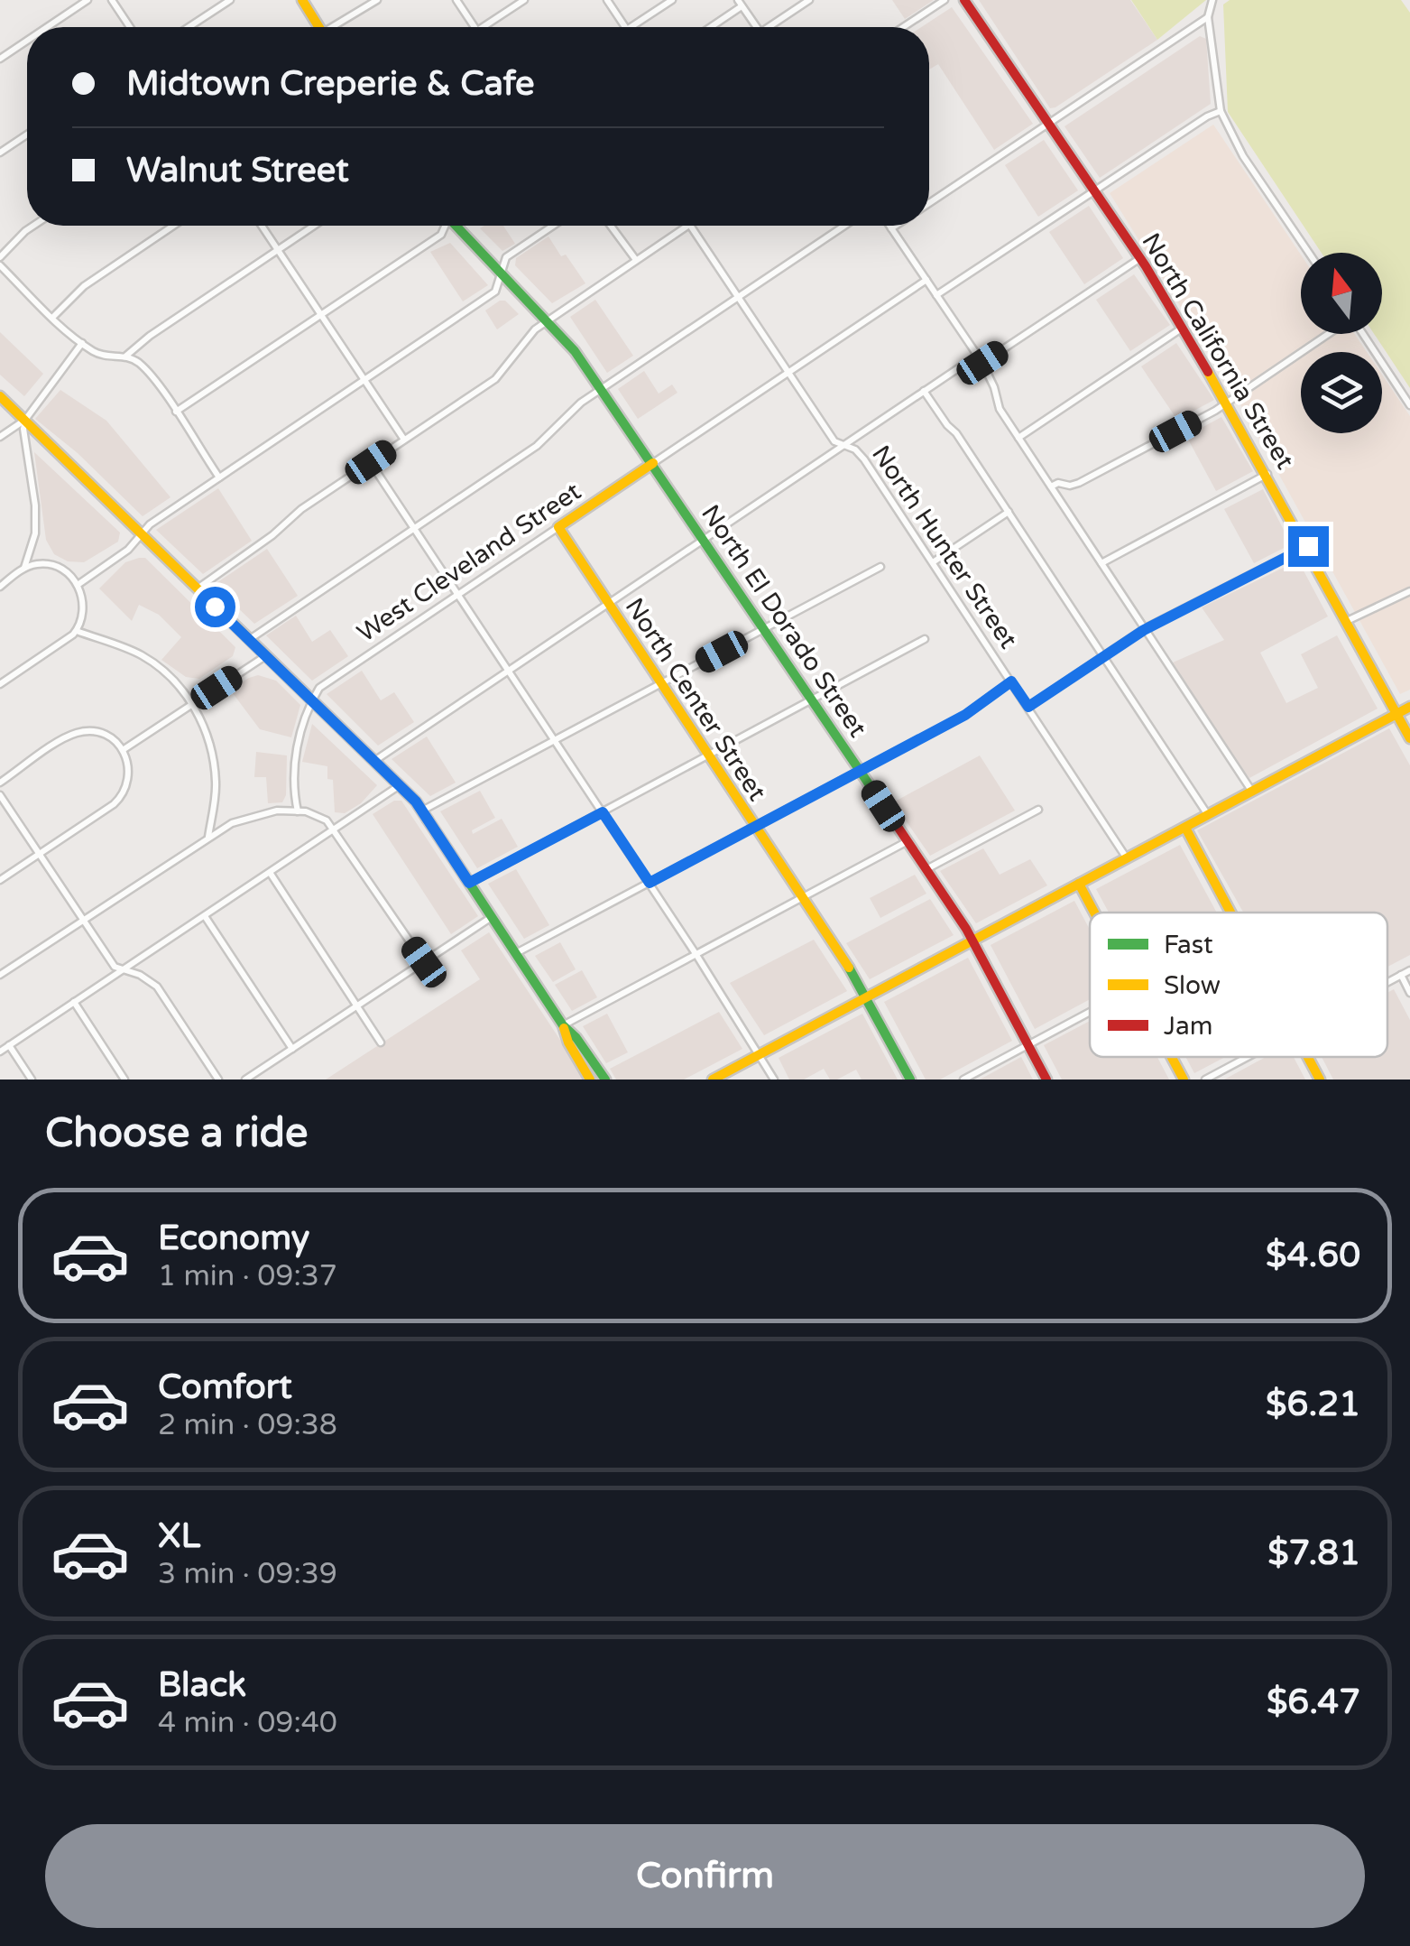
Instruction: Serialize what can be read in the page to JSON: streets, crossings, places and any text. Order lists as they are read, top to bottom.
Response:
{
  "streets": {
    "street": [
      "North California Street",
      "North Hunter Street",
      "West Cleveland Street",
      "North El Dorado Street",
      "North Center Street"
    ]
  },
  "crossings": [
    ["West Cleveland Street", "North El Dorado Street"],
    ["West Cleveland Street", "North Center Street"]
  ],
  "legend": ["Fast", "Slow", "Jam"],
  "north": "top",
  "page": {
    "banner": ["Midtown Creperie & Cafe", "Walnut Street"],
    "heading": "Choose a ride",
    "list": [
      {
        "name": "Economy",
        "note": "1 min · 09:37",
        "value": "$4.60"
      },
      {
        "name": "Comfort",
        "note": "2 min · 09:38",
        "value": "$6.21"
      },
      {
        "name": "XL",
        "note": "3 min · 09:39",
        "value": "$7.81"
      },
      {
        "name": "Black",
        "note": "4 min · 09:40",
        "value": "$6.47"
      }
    ],
    "buttons": "Confirm"
  }
}
